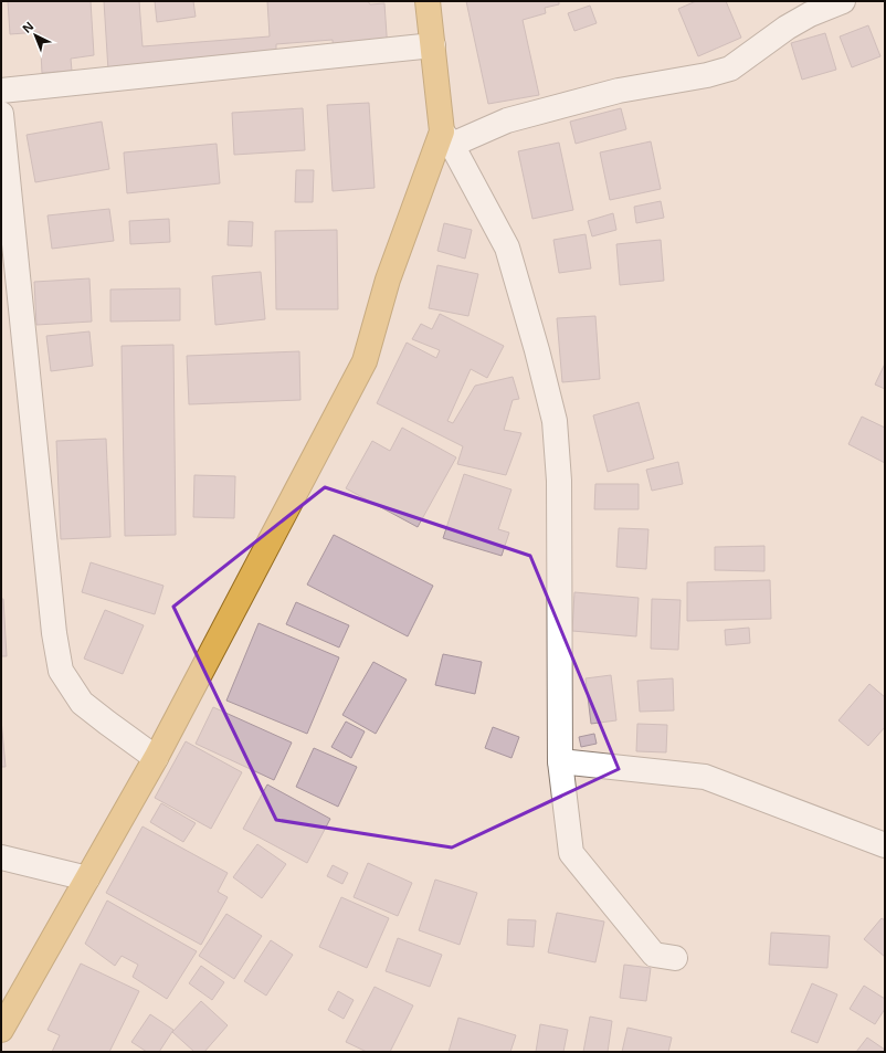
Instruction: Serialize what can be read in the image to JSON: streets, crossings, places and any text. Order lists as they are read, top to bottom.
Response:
{
  "north": "top left"
}
